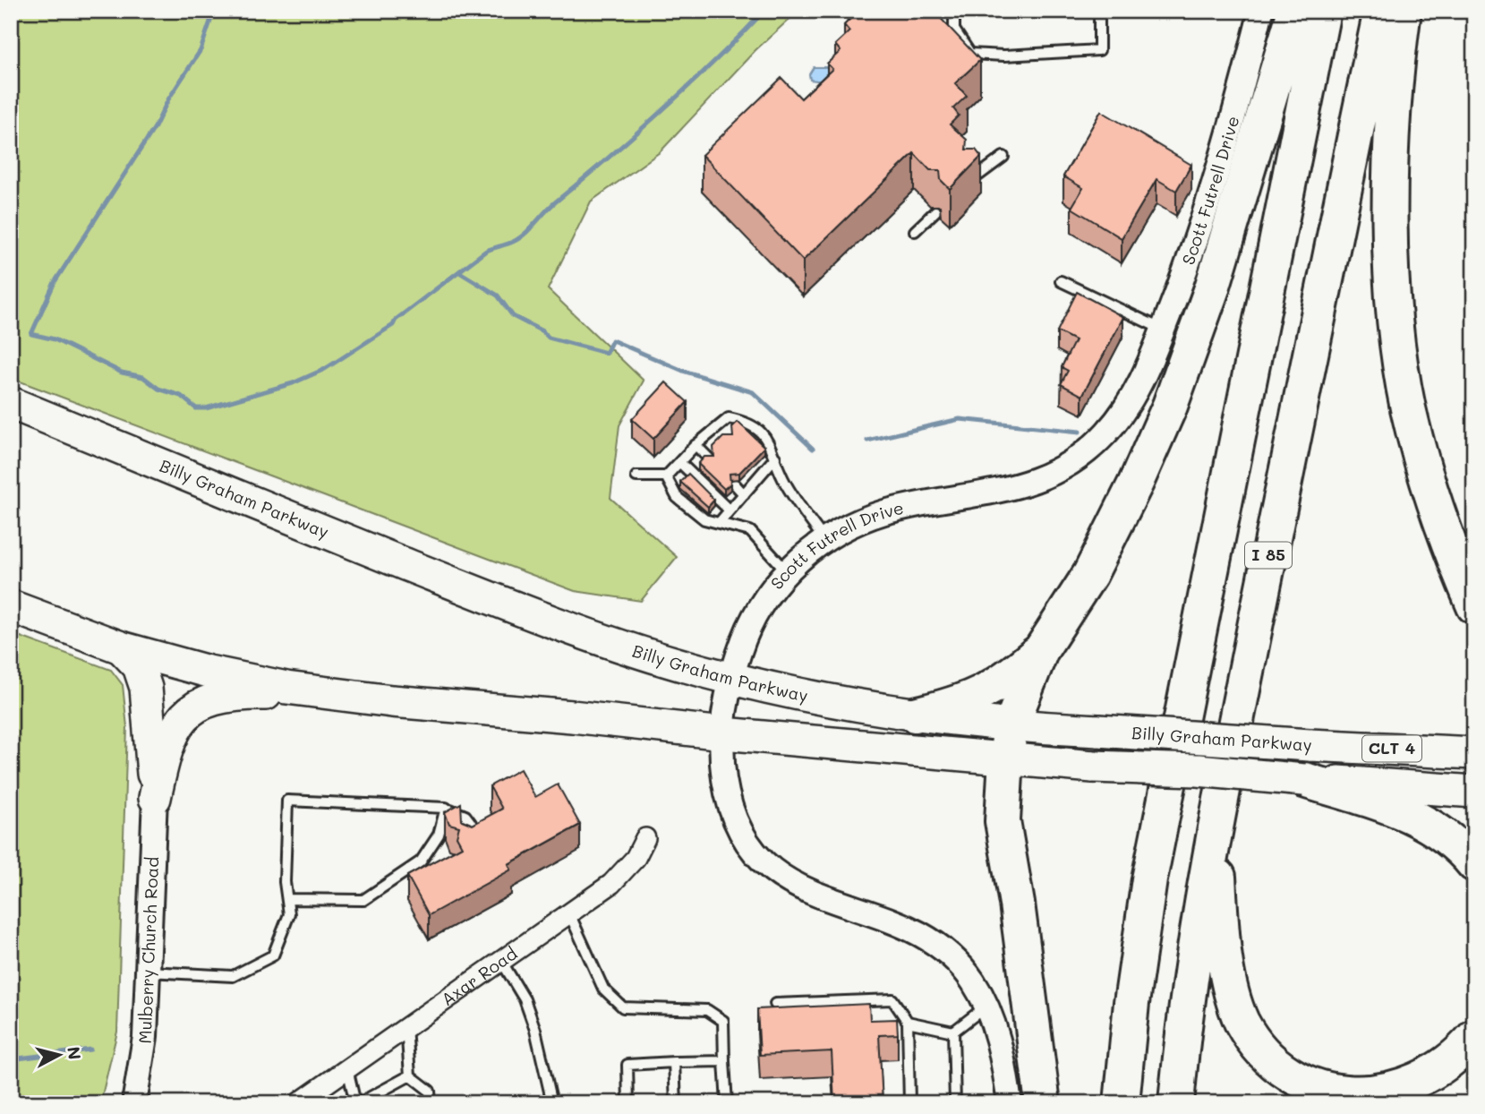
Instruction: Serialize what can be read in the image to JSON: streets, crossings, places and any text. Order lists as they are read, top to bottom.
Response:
{
  "streets": {
    "highway": ["Billy Graham Parkway", "I 85", "CLT 4"],
    "street": ["Scott Futrell Drive", "Mulberry Church Road", "Axar Road"]
  },
  "crossings": [
    ["Scott Futrell Drive", "Billy Graham Parkway"]
  ],
  "north": "right"
}
